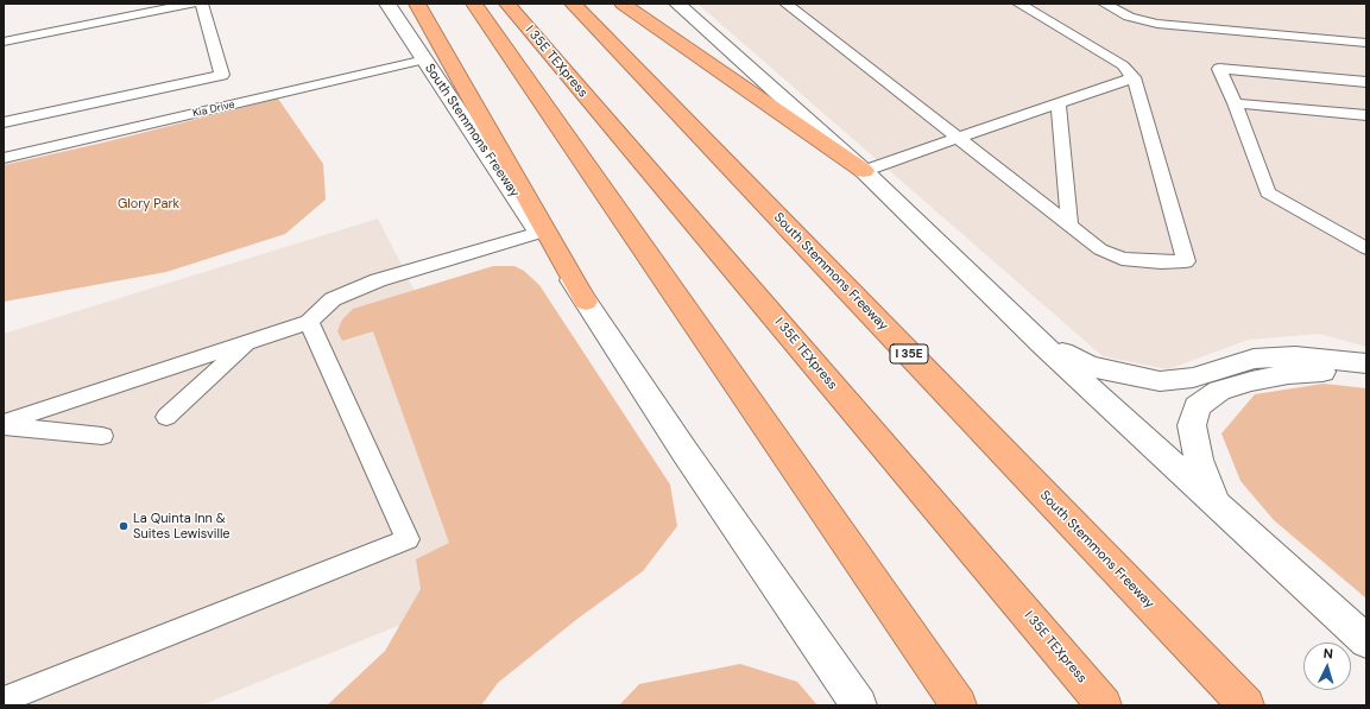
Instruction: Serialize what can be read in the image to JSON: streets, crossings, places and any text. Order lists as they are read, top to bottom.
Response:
{
  "streets": {
    "highway": ["I 35E TEXpress", "South Stemmons Freeway", "I 35E"],
    "lane": ["Kia Drive"]
  },
  "crossings": [
    ["Kia Drive", "South Stemmons Freeway"]
  ],
  "parks": ["Glory Park"],
  "places": ["La Quinta Inn & Suites Lewisville"],
  "north": "top"
}
